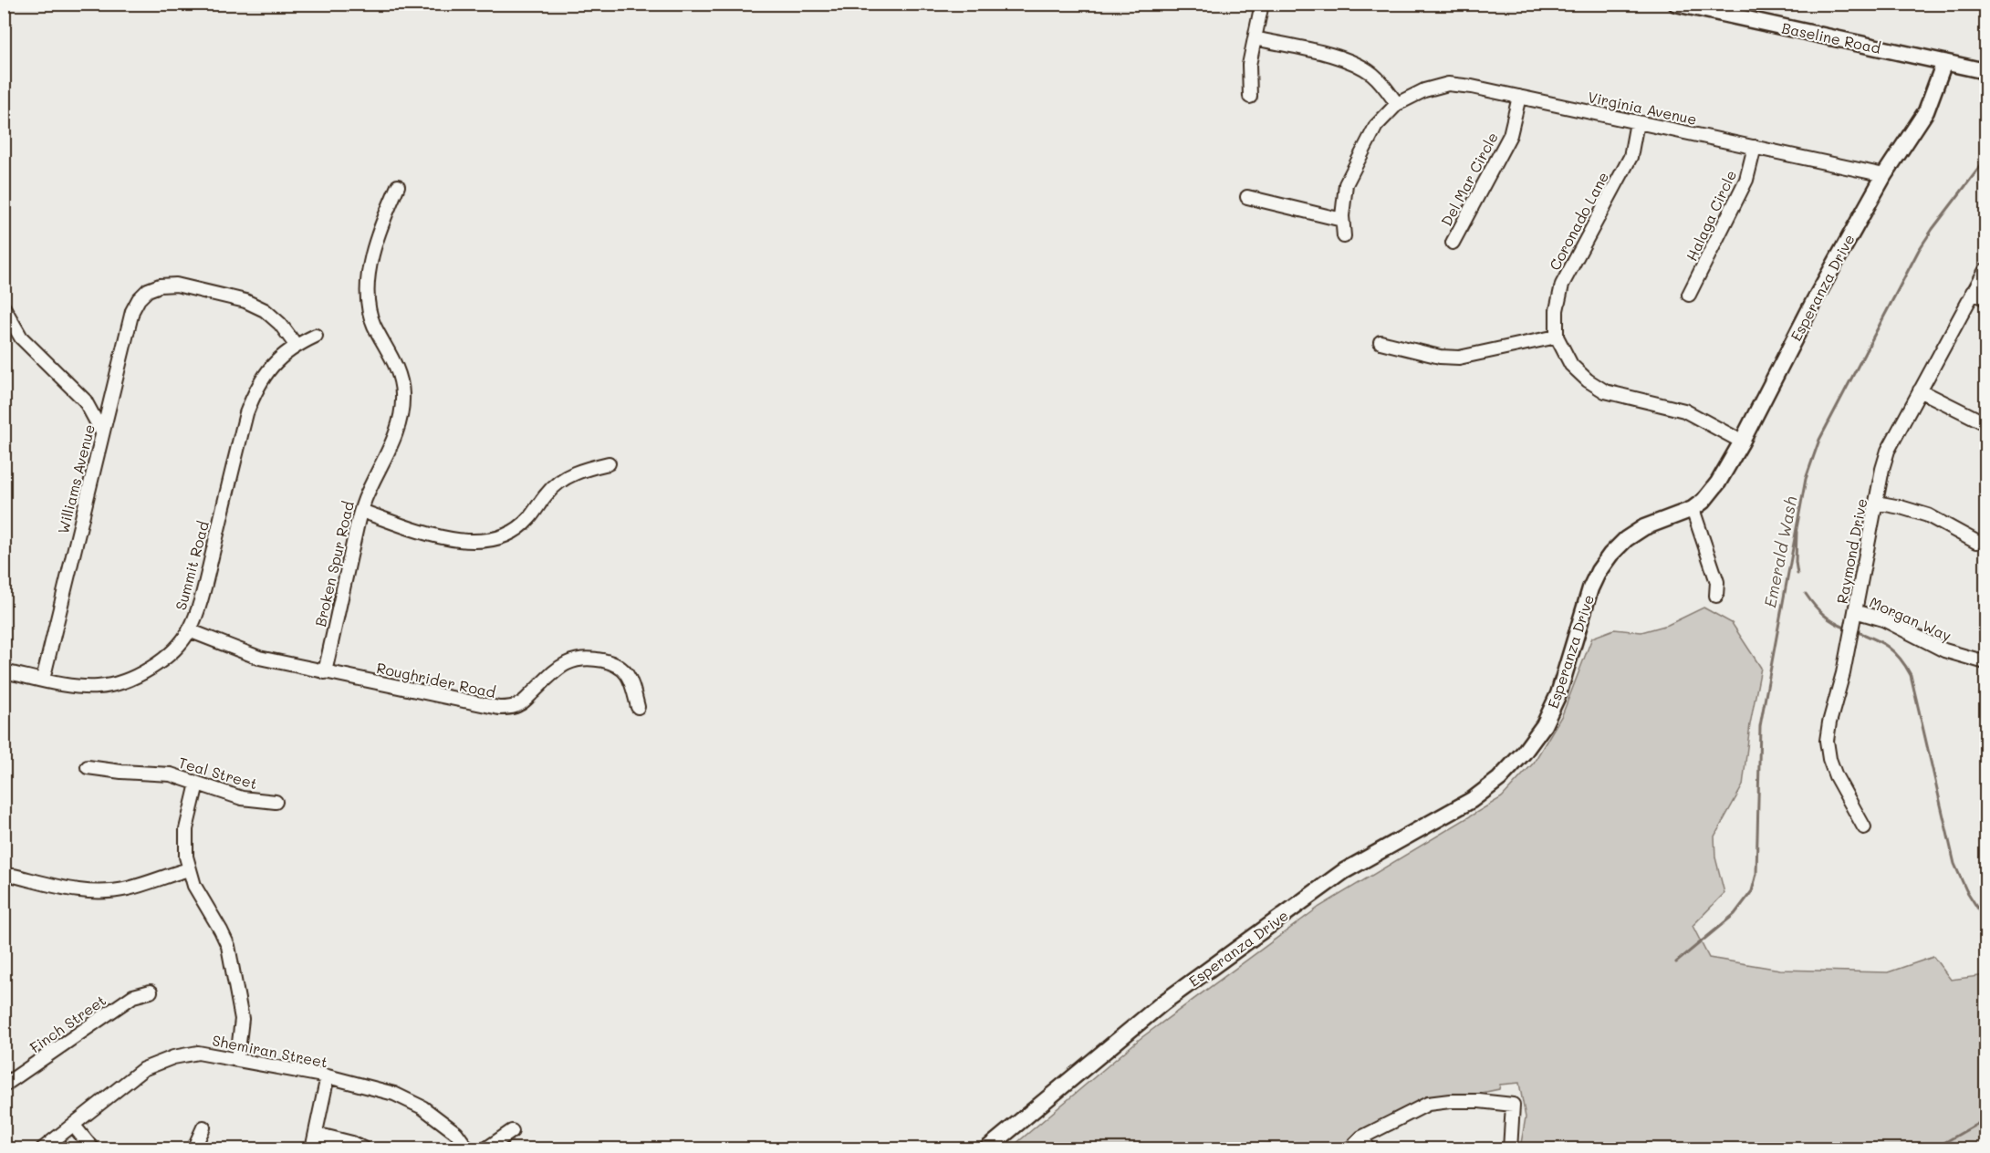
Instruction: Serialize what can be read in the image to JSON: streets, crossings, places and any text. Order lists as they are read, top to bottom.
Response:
{
  "streets": {
    "main road": ["Baseline Road", "Esperanza Drive"],
    "street": [
      "Virginia Avenue",
      "Del Mar Circle",
      "Halaga Circle",
      "Coronado Lane",
      "Williams Avenue",
      "Raymond Drive",
      "Broken Spur Road",
      "Summit Road",
      "Morgan Way",
      "Roughrider Road",
      "Teal Street",
      "Finch Street",
      "Shemiran Street"
    ]
  },
  "crossings": [
    ["Baseline Road", "Esperanza Drive"],
    ["Virginia Avenue", "Del Mar Circle"],
    ["Virginia Avenue", "Halaga Circle"],
    ["Virginia Avenue", "Coronado Lane"],
    ["Virginia Avenue", "Esperanza Drive"],
    ["Williams Avenue", "Summit Road"],
    ["Raymond Drive", "Morgan Way"],
    ["Broken Spur Road", "Roughrider Road"],
    ["Summit Road", "Roughrider Road"]
  ],
  "water": ["Emerald Wash"]
}
